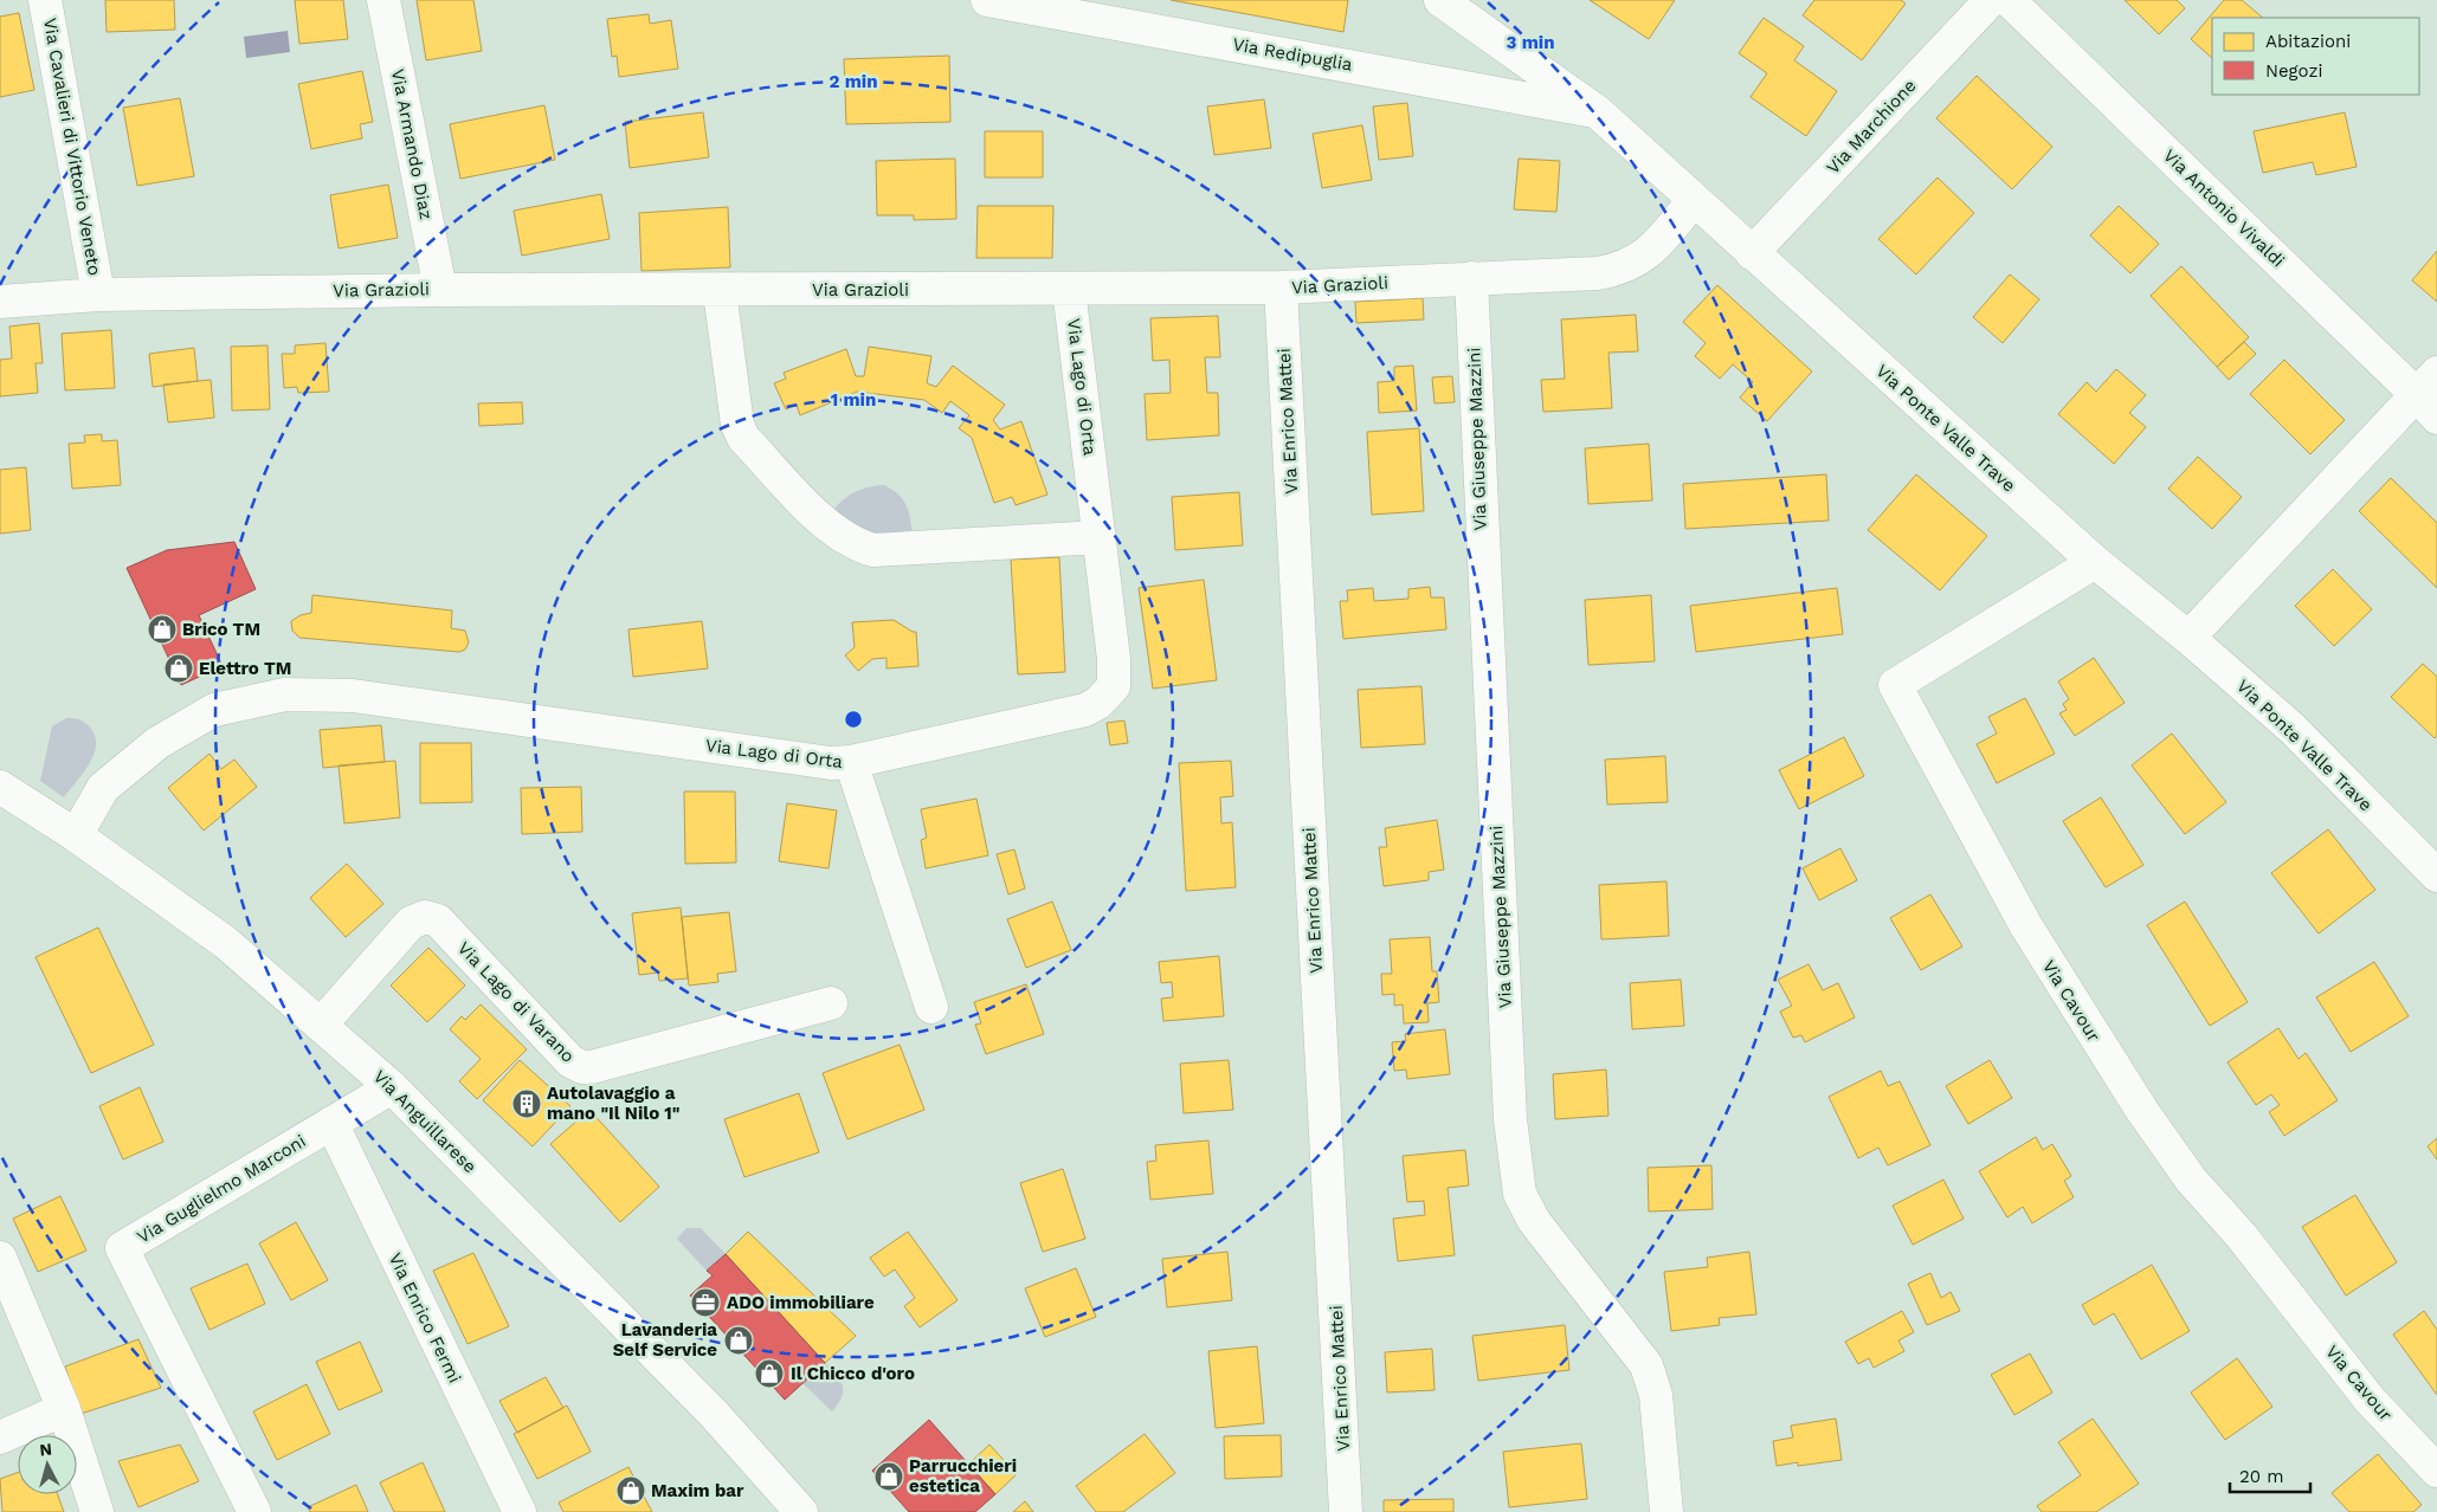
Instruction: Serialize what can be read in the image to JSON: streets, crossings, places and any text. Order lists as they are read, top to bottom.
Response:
{
  "streets": {
    "street": [
      "Via Redipuglia",
      "Via Marchione",
      "Via Armando Diaz",
      "Via Cavalieri di Vittorio Veneto",
      "Via Antonio Vivaldi",
      "Via Grazioli",
      "Via Lago di Orta",
      "Via Enrico Mattei",
      "Via Ponte Valle Trave",
      "Via Giuseppe Mazzini",
      "Via Cavour",
      "Via Lago di Varano",
      "Via Anguillarese",
      "Via Guglielmo Marconi",
      "Via Enrico Fermi"
    ]
  },
  "crossings": [
    ["Via Redipuglia", "Via Ponte Valle Trave"],
    ["Via Marchione", "Via Ponte Valle Trave"],
    ["Via Armando Diaz", "Via Grazioli"],
    ["Via Cavalieri di Vittorio Veneto", "Via Grazioli"],
    ["Via Grazioli", "Via Lago di Orta"],
    ["Via Grazioli", "Via Enrico Mattei"],
    ["Via Grazioli", "Via Ponte Valle Trave"],
    ["Via Grazioli", "Via Giuseppe Mazzini"],
    ["Via Lago di Orta", "Via Anguillarese"],
    ["Via Ponte Valle Trave", "Via Cavour"],
    ["Via Lago di Varano", "Via Anguillarese"],
    ["Via Anguillarese", "Via Guglielmo Marconi"],
    ["Via Guglielmo Marconi", "Via Enrico Fermi"]
  ],
  "places": {
    "shop": [
      "Brico TM",
      "Elettro TM",
      "Lavanderia Self Service",
      "Il Chicco d'oro",
      "Parrucchieri estetica",
      "Maxim bar"
    ],
    "building": ["Autolavaggio a mano \"Il Nilo 1\""],
    "office": ["ADO immobiliare"]
  },
  "legend": ["Abitazioni", "Negozi"],
  "scale_bar": "20 m",
  "north": "top",
  "rings": ["3 min", "2 min", "1 min"]
}
